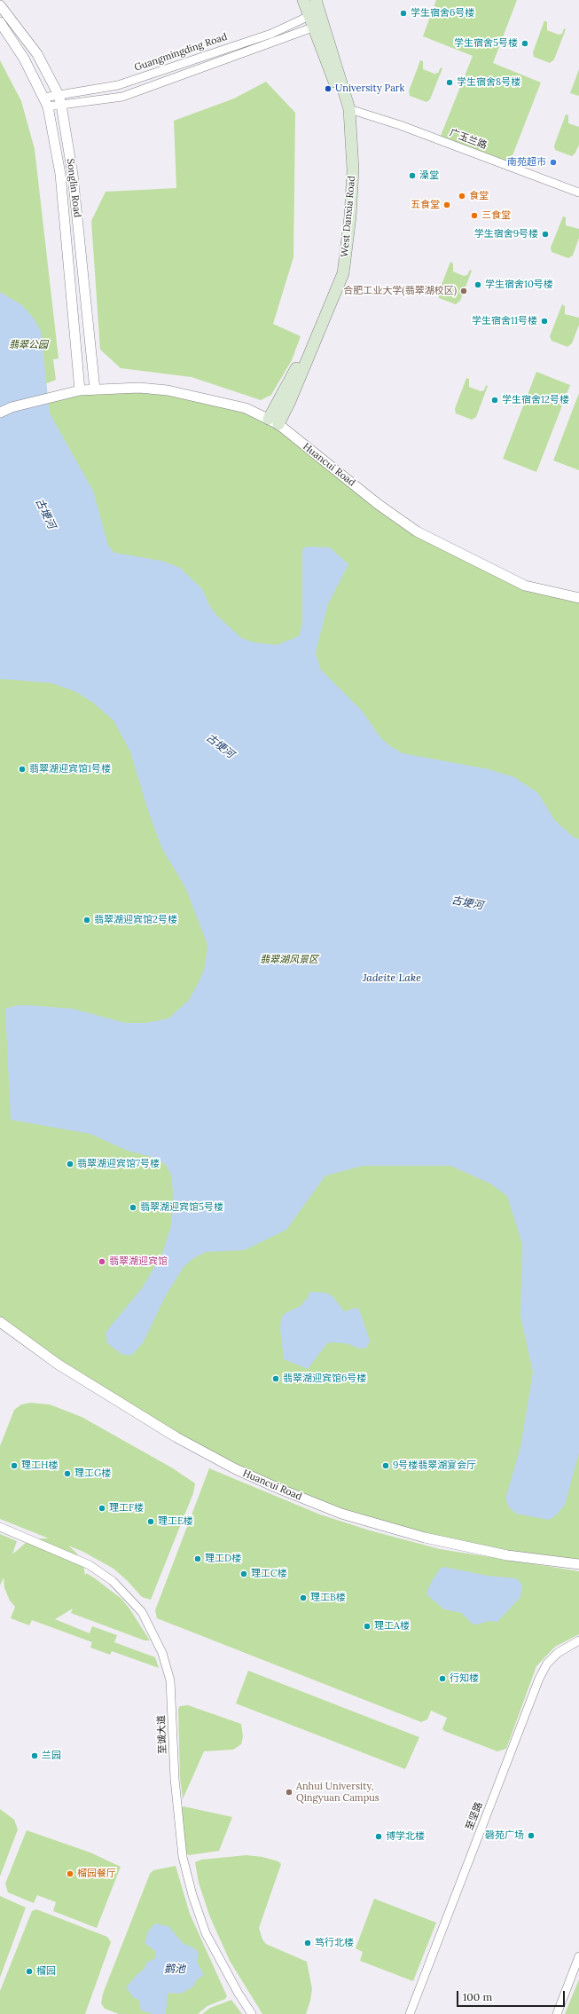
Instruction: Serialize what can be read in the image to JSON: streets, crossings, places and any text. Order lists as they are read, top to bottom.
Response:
{
  "streets": {
    "main road": ["West Danxia Road"],
    "street": [
      "Guangmingding Road",
      "广玉兰路",
      "Songlin Road",
      "Huancui Road",
      "至诚大道",
      "至坚路"
    ]
  },
  "crossings": [
    ["Guangmingding Road", "Songlin Road"],
    ["Guangmingding Road", "West Danxia Road"],
    ["广玉兰路", "West Danxia Road"],
    ["Songlin Road", "Huancui Road"],
    ["West Danxia Road", "Huancui Road"]
  ],
  "water": ["古埂河", "Jadeite Lake", "鹅池"],
  "parks": ["翡翠公园", "翡翠湖风景区"],
  "places": [
    "学生宿舍6号楼",
    "学生宿舍5号楼",
    "学生宿舍8号楼",
    "University Park",
    "南苑超市",
    "澡堂",
    "食堂",
    "五食堂",
    "三食堂",
    "学生宿舍9号楼",
    "学生宿舍10号楼",
    "合肥工业大学(翡翠湖校区)",
    "学生宿舍11号楼",
    "学生宿舍12号楼",
    "翡翠湖迎宾馆1号楼",
    "翡翠湖迎宾馆2号楼",
    "翡翠湖迎宾馆7号楼",
    "翡翠湖迎宾馆5号楼",
    "翡翠湖迎宾馆",
    "翡翠湖迎宾馆6号楼",
    "理工H楼",
    "9号楼翡翠湖宴会厅",
    "理工G楼",
    "理工F楼",
    "理工E楼",
    "理工D楼",
    "理工C楼",
    "理工B楼",
    "理工A楼",
    "行知楼",
    "兰园",
    "Anhui University, Qingyuan Campus",
    "磬苑广场",
    "博学北楼",
    "榴园餐厅",
    "笃行北楼",
    "榴园"
  ],
  "scale_bar": "100 m"
}
